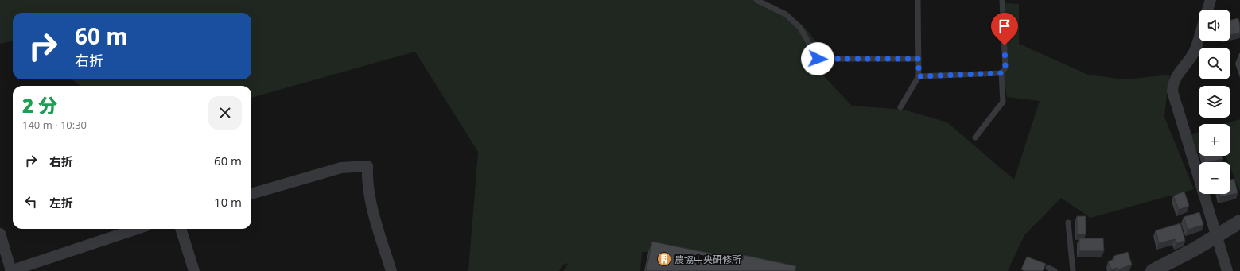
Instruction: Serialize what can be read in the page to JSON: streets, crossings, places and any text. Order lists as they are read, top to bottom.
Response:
{
  "places": {
    "building": ["農協中央研修所"]
  },
  "page": {
    "map_buttons": ["+", "−"],
    "turn": ["60 m", "右折"],
    "heading": ["2 分", "140 m · 10:30"],
    "list": [
      {
        "name": "右折",
        "value": "60 m"
      },
      {
        "name": "左折",
        "value": "10 m"
      }
    ]
  }
}
